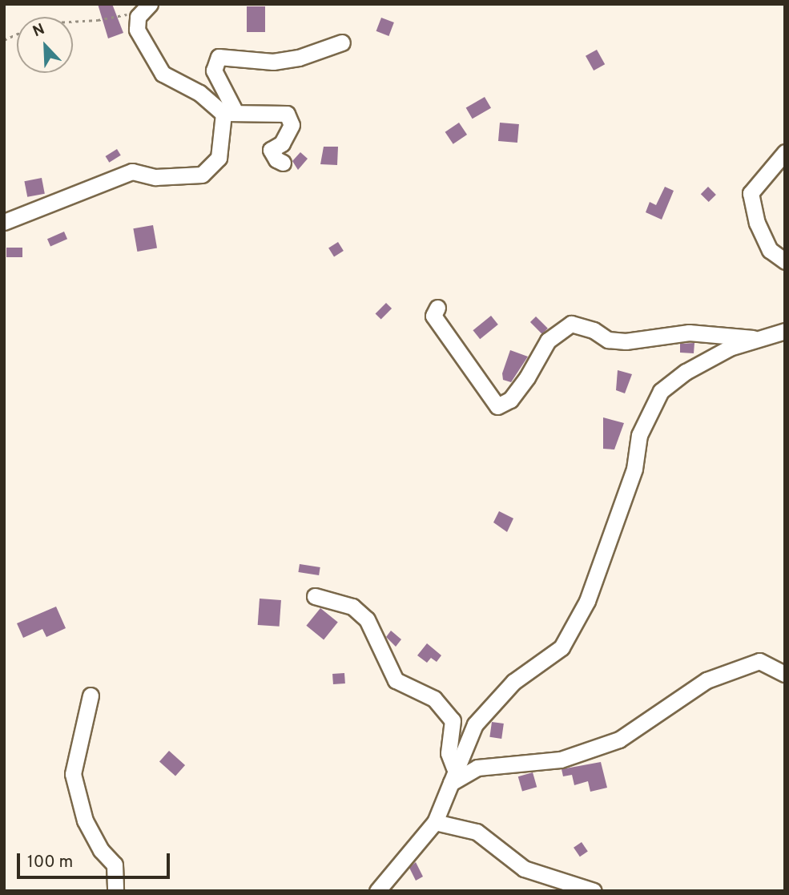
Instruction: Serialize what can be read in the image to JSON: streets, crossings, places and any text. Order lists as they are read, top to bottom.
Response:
{
  "scale_bar": "100 m",
  "north": "top left"
}
